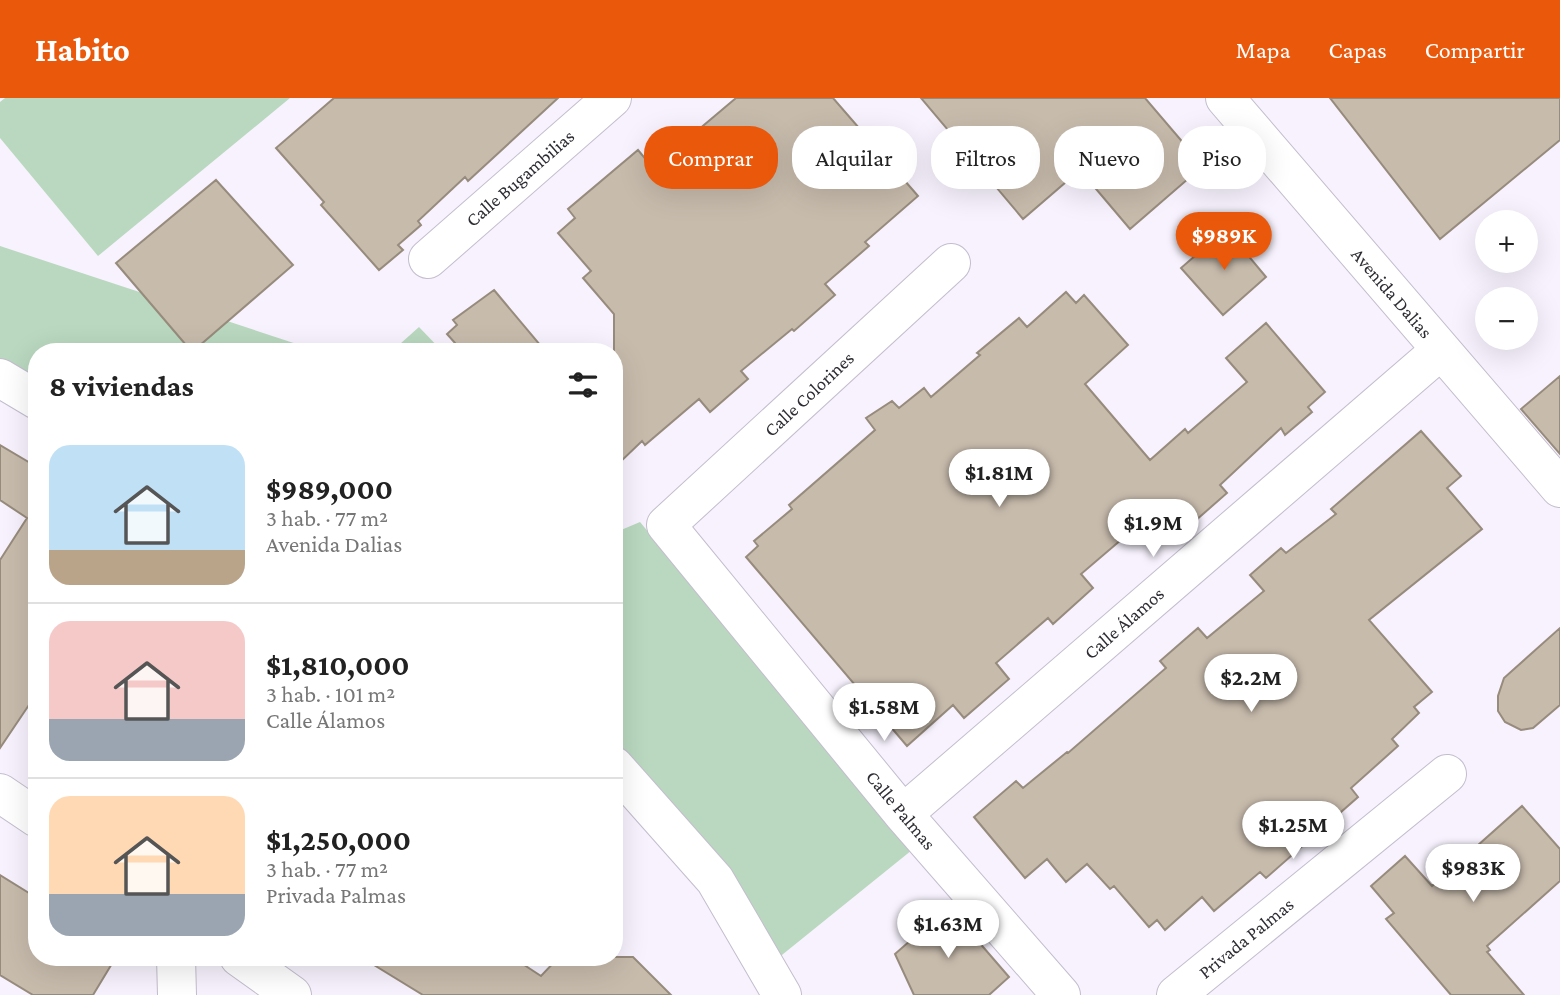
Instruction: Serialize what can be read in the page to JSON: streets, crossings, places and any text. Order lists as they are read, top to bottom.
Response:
{
  "streets": {
    "street": [
      "Calle Bugambilias",
      "Avenida Dalias",
      "Calle Colorines",
      "Calle Álamos",
      "Calle Palmas",
      "Privada Palmas"
    ]
  },
  "crossings": [
    ["Avenida Dalias", "Calle Álamos"],
    ["Calle Colorines", "Calle Palmas"],
    ["Calle Álamos", "Calle Palmas"]
  ],
  "page": {
    "header": "Habito",
    "nav": ["Mapa", "Capas", "Compartir"],
    "chip": [
      "Comprar",
      "Alquilar",
      "Filtros",
      "Nuevo",
      "Piso"
    ],
    "map_buttons": ["+", "−"],
    "price": [
      "$989K",
      "$1.81M",
      "$1.9M",
      "$2.2M",
      "$1.58M",
      "$1.25M",
      "$983K",
      "$1.63M"
    ],
    "heading": "8 viviendas",
    "list": [
      {
        "name": "$989,000",
        "note": "3 hab. · 77 m² · Avenida Dalias"
      },
      {
        "name": "$1,810,000",
        "note": "3 hab. · 101 m² · Calle Álamos"
      },
      {
        "name": "$1,250,000",
        "note": "3 hab. · 77 m² · Privada Palmas"
      }
    ]
  }
}
